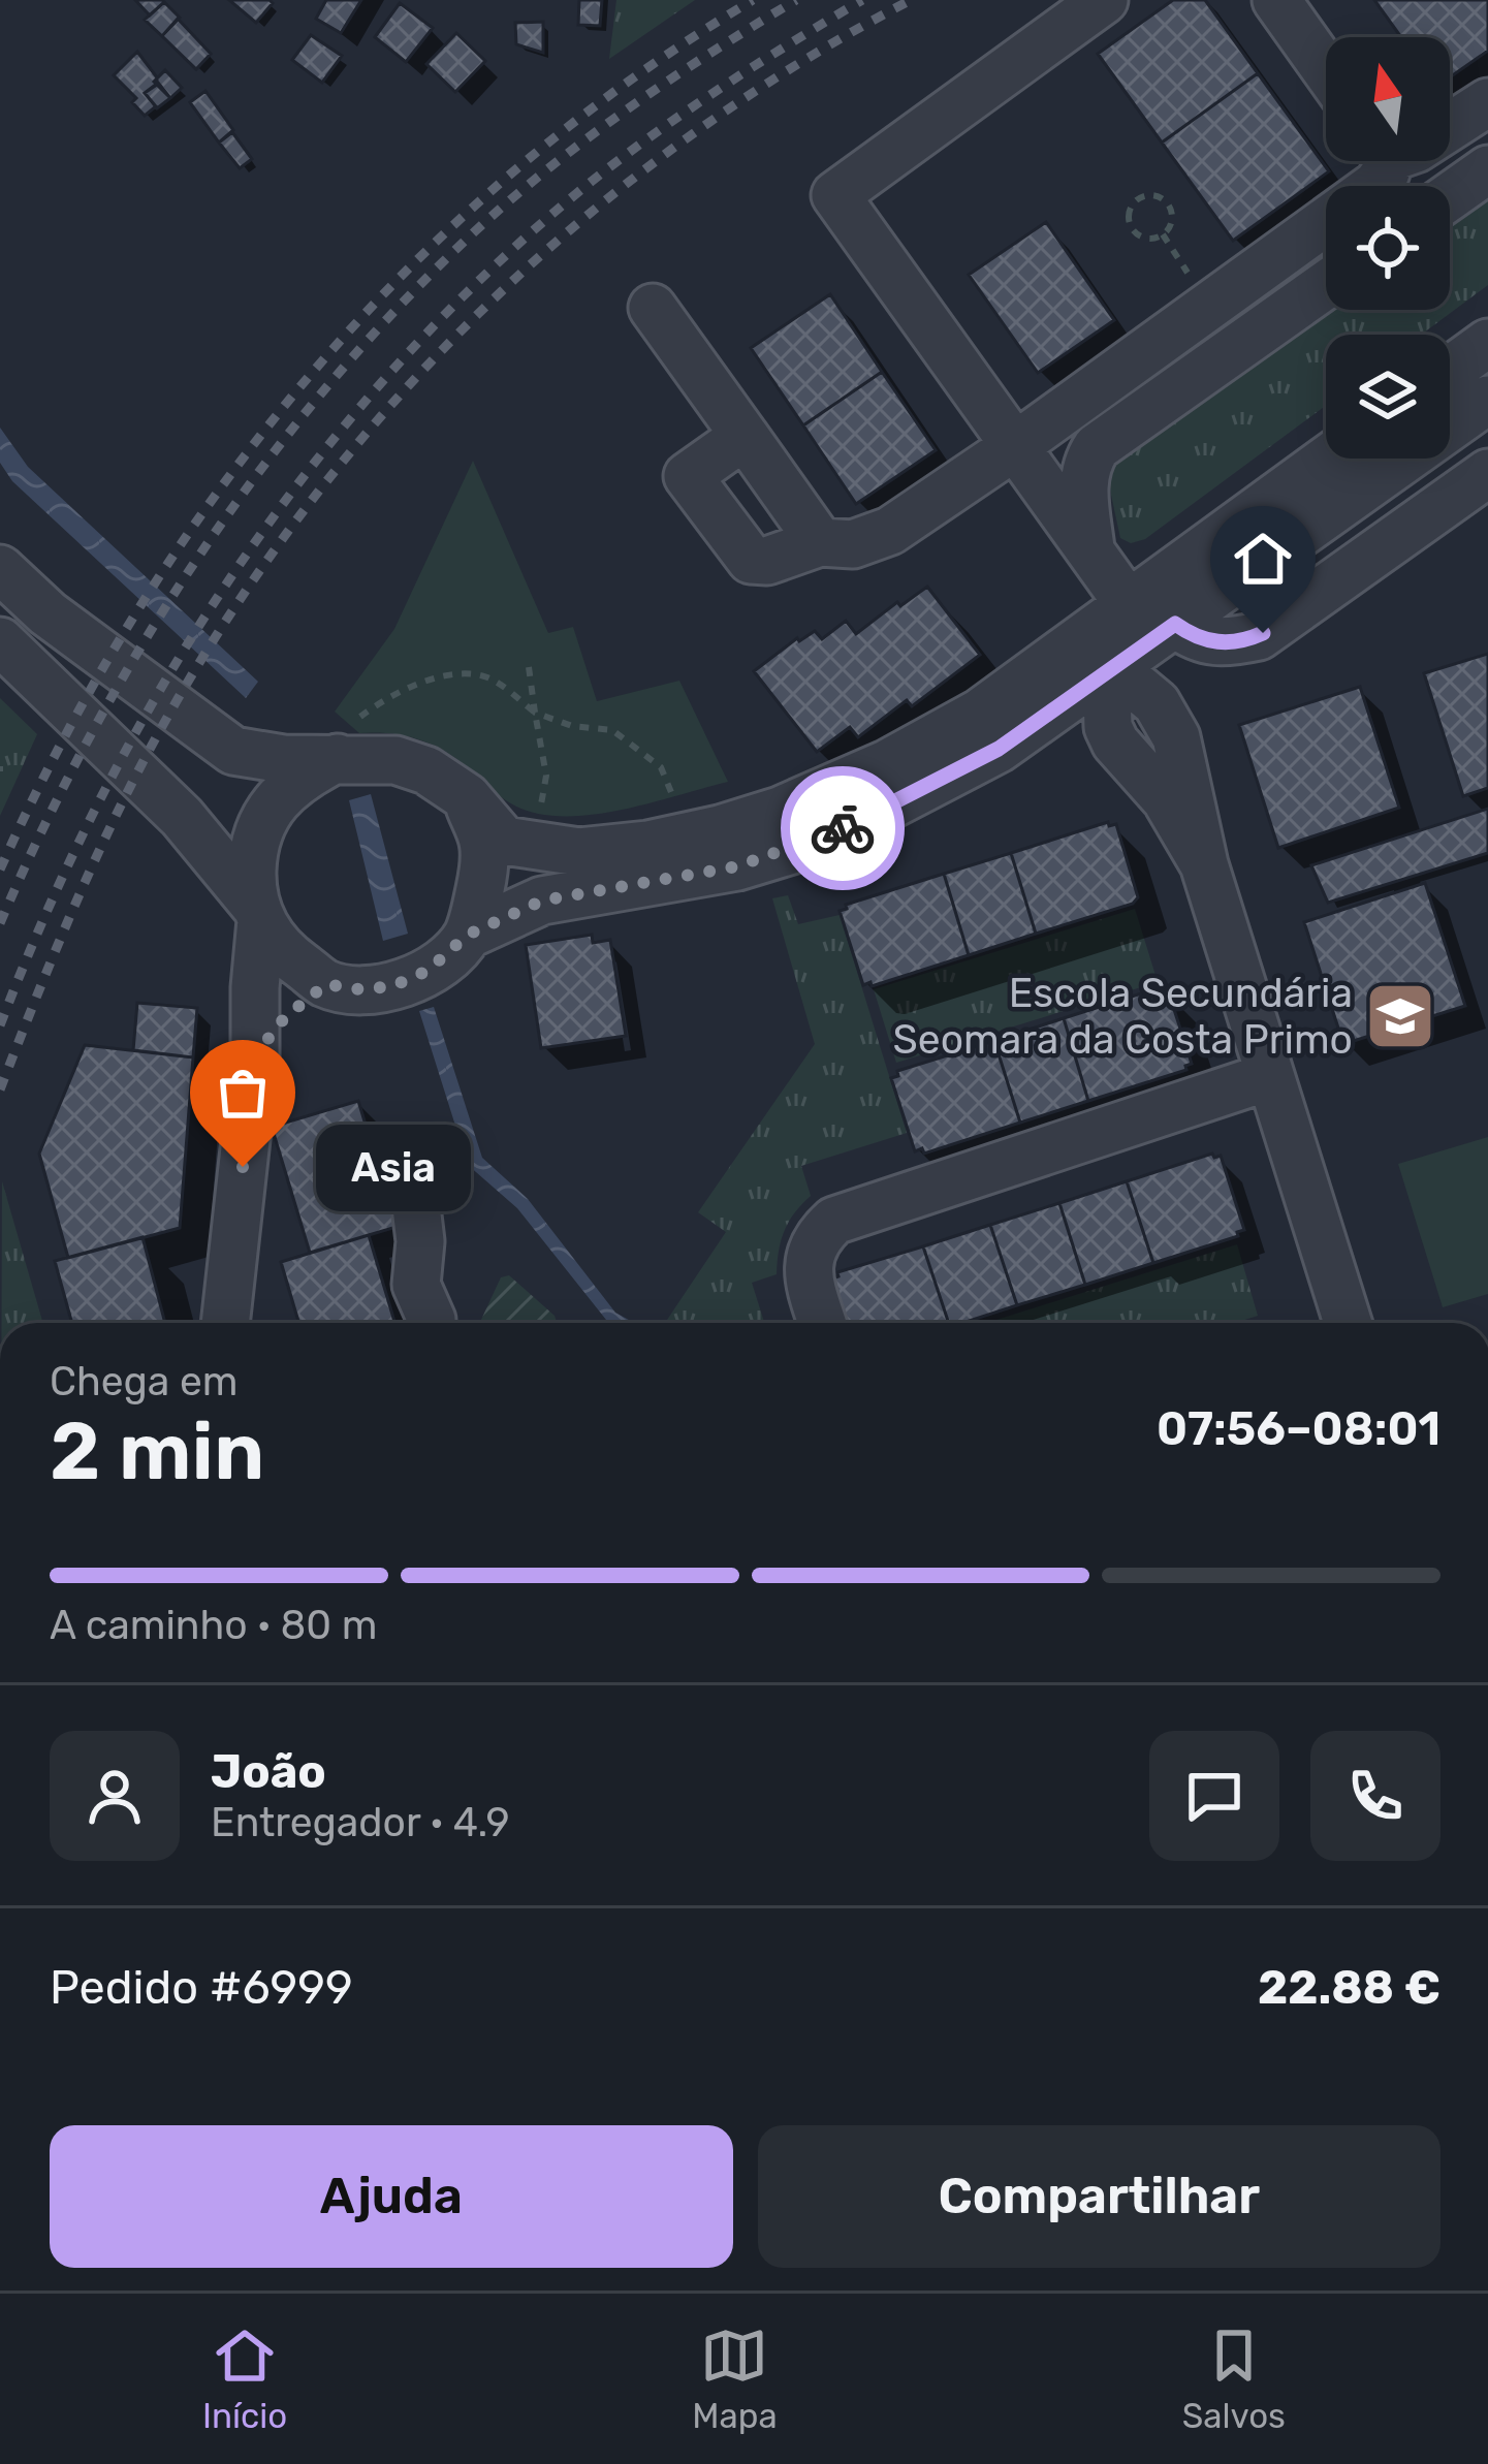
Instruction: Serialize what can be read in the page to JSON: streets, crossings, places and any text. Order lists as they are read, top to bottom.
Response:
{
  "places": {
    "school or university": ["Escola Secundária Seomara da Costa Primo"],
    "other": ["Asia"]
  },
  "north": "top",
  "page": {
    "bubble": "Asia",
    "heading": ["2 min", "Chega em", "07:56–08:01"],
    "panel": [
      "João",
      "Entregador · 4.9",
      "Pedido #6999",
      "22.88 €"
    ],
    "bar": "A caminho · 80 m",
    "buttons": ["Ajuda", "Compartilhar"],
    "tabs": ["Início", "Mapa", "Salvos"]
  }
}
